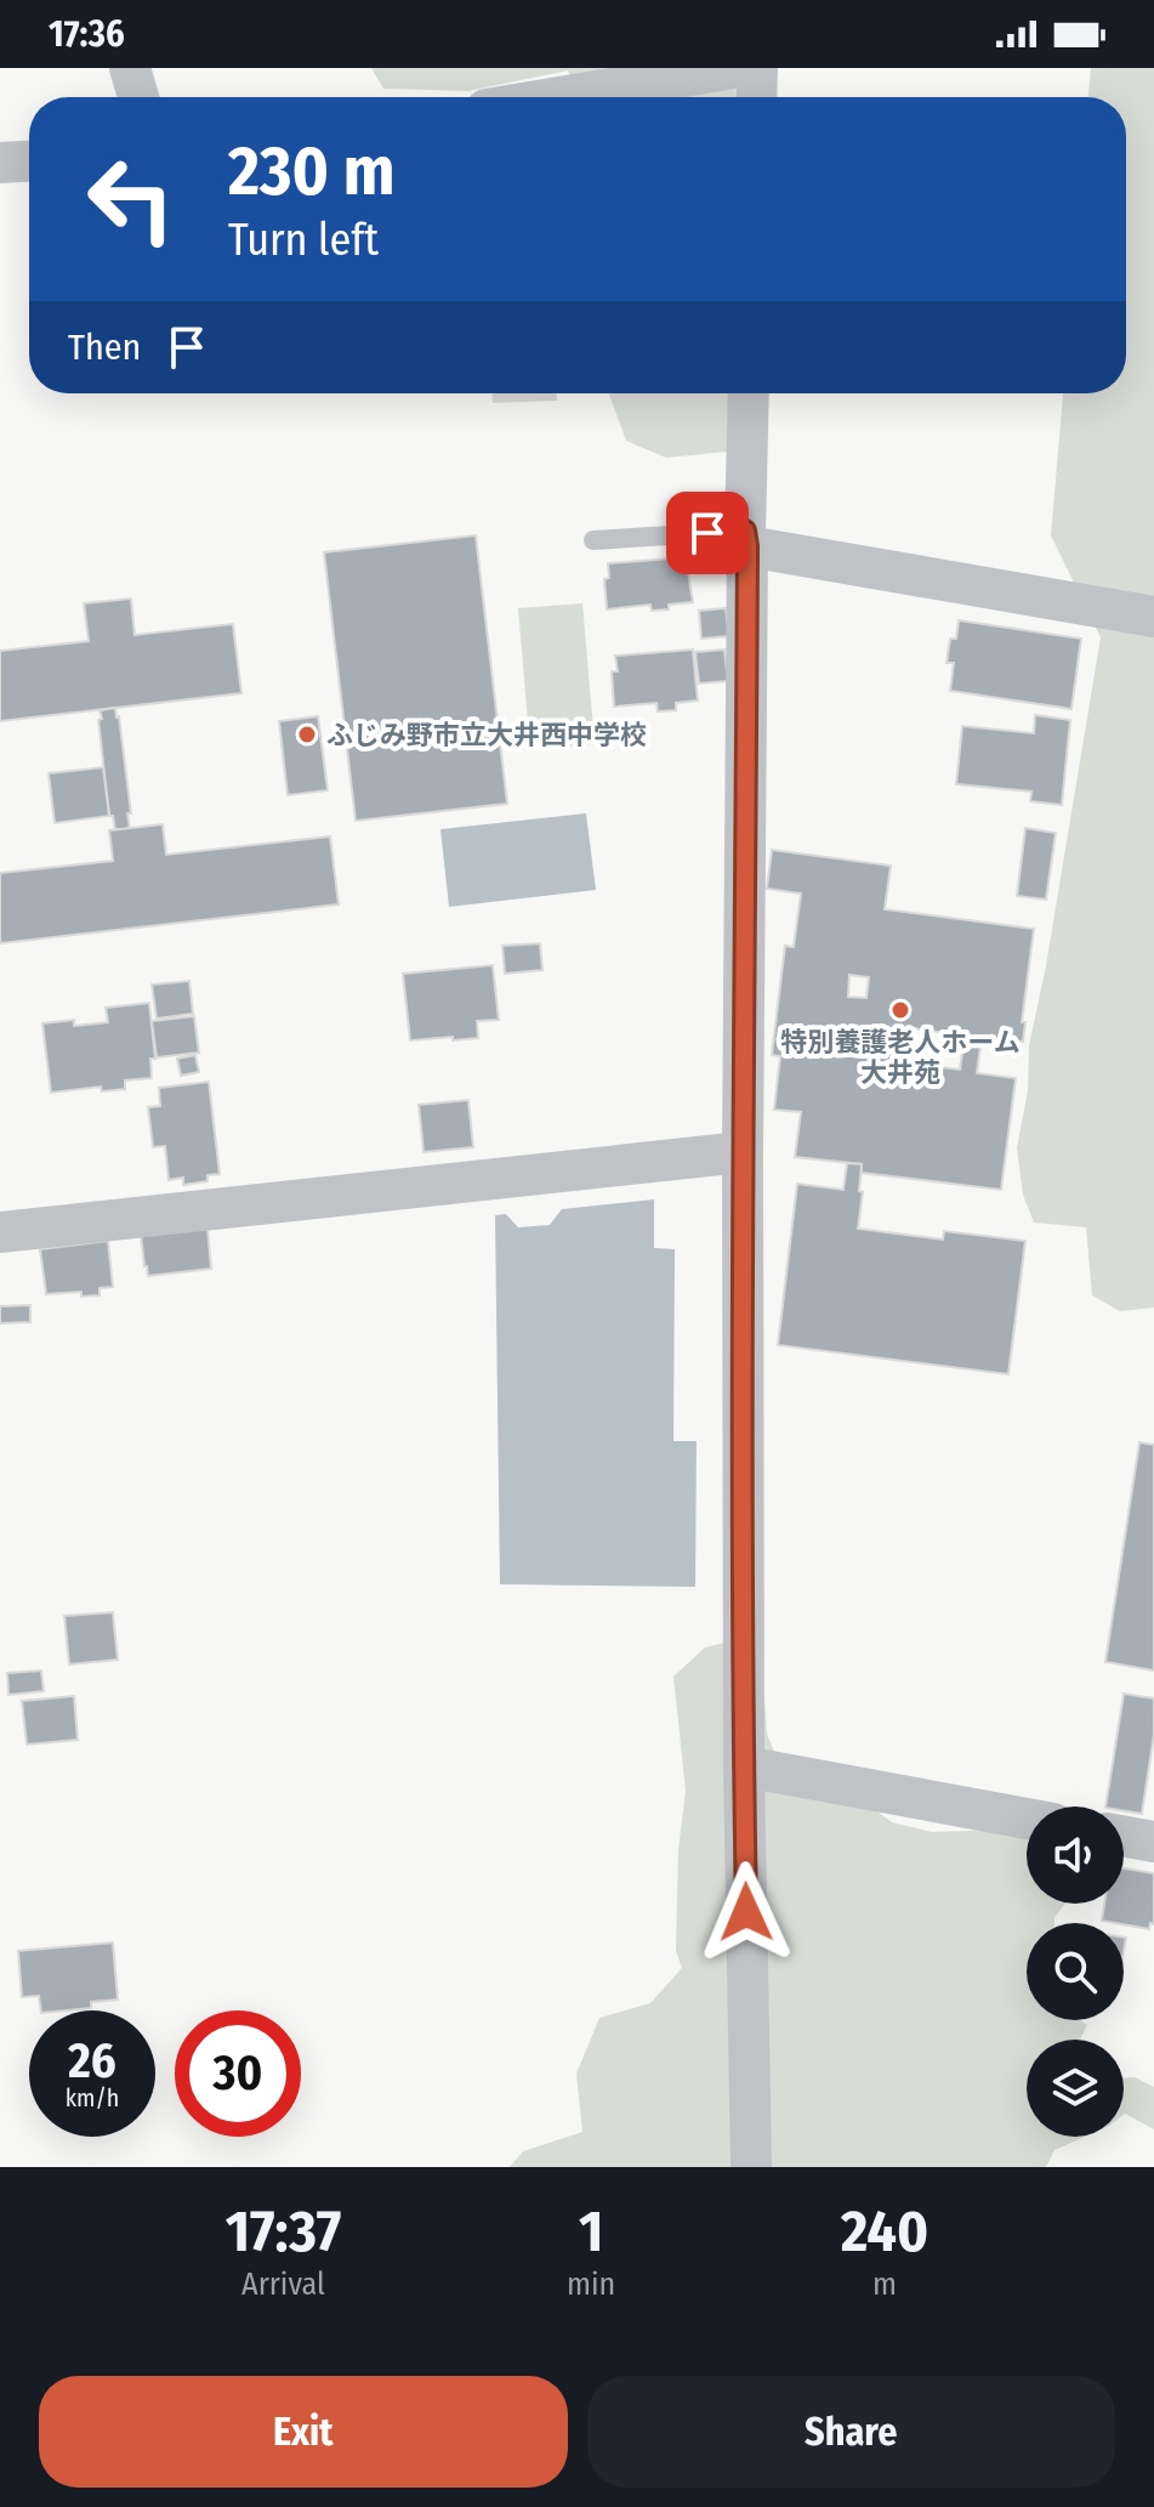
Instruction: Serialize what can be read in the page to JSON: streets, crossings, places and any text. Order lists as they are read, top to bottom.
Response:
{
  "places": ["ふじみ野市立大井西中学校", "特別養護老人ホーム 大井苑"],
  "page": {
    "status": "17:36",
    "turn": ["230 m", "Turn left"],
    "then": "Then",
    "speed": "26 km/h",
    "limit": "30",
    "eta": [
      "17:37",
      "Arrival",
      "1",
      "min",
      "240",
      "m"
    ],
    "buttons": ["Exit", "Share"]
  }
}
